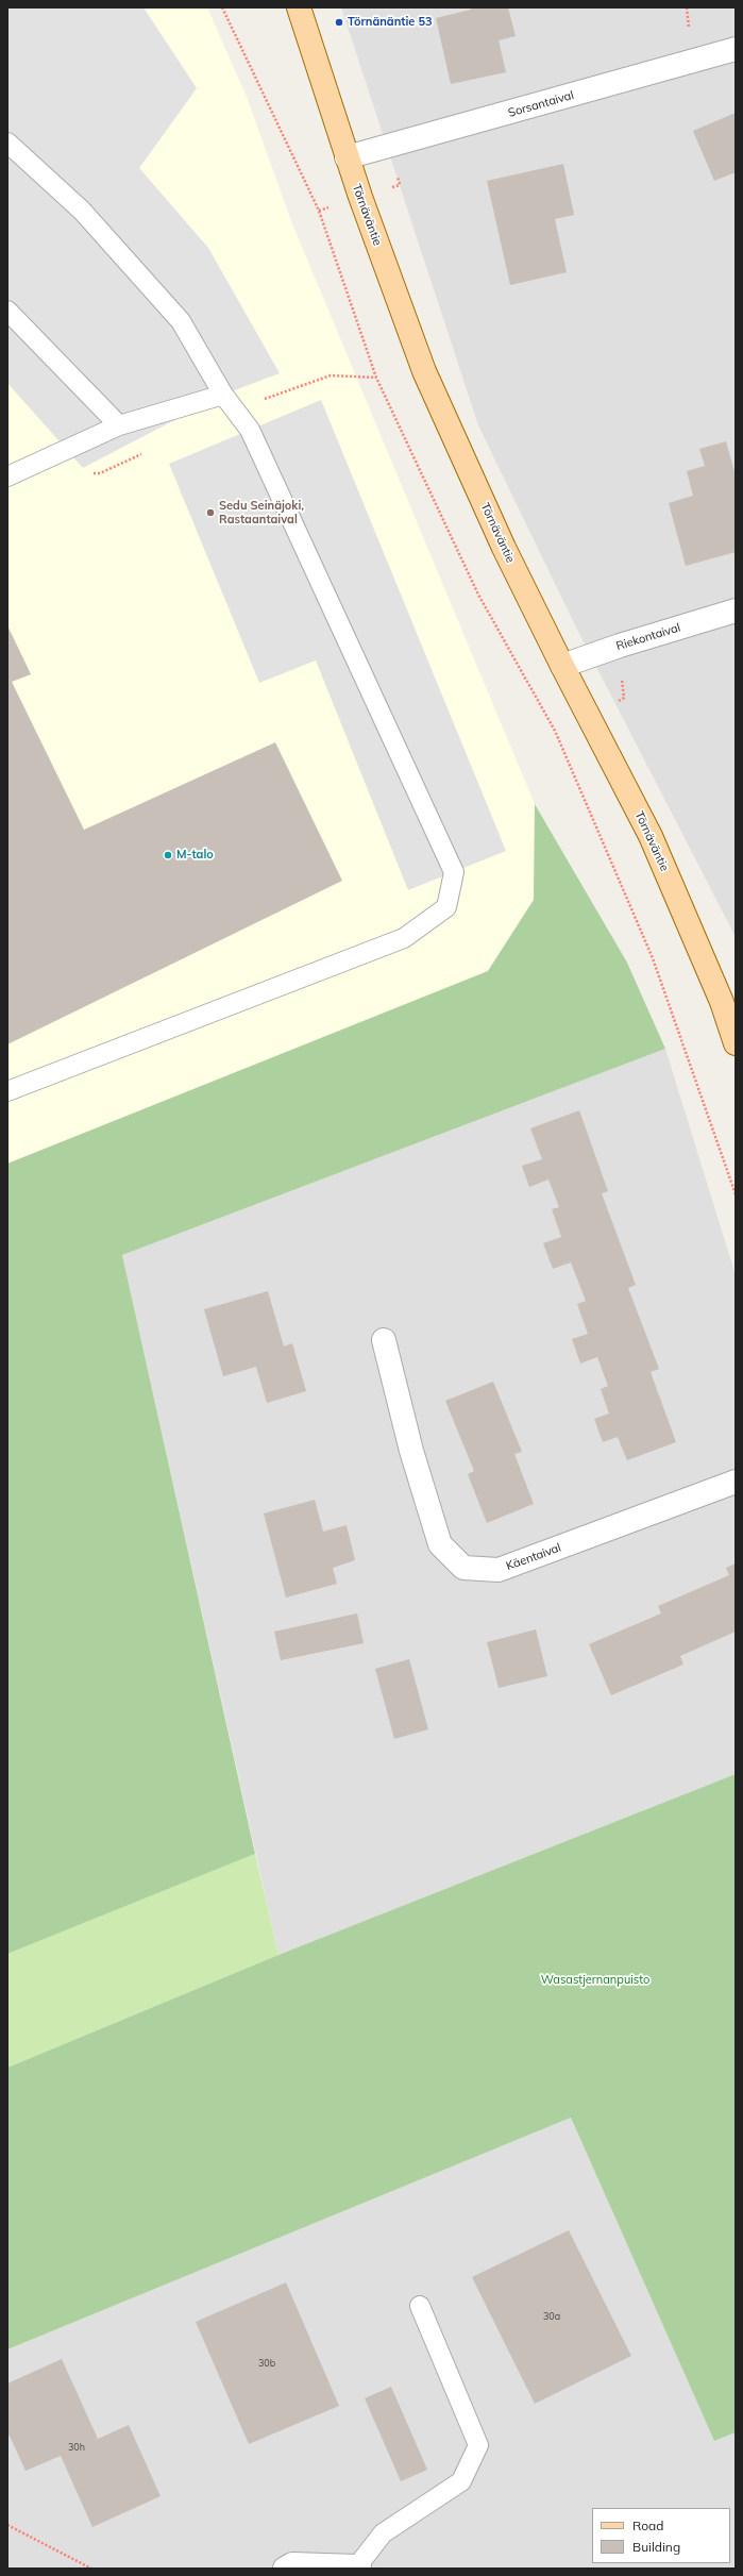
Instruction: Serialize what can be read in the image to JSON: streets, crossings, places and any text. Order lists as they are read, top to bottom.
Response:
{
  "streets": {
    "main road": ["Törnäväntie"],
    "street": ["Sorsantaival", "Riekontaival", "Käentaival"]
  },
  "crossings": [
    ["Sorsantaival", "Törnäväntie"],
    ["Törnäväntie", "Riekontaival"]
  ],
  "parks": ["Wasastjernanpuisto"],
  "places": ["Törnänäntie 53", "Sedu Seinäjoki, Rastaantaival", "M-talo"],
  "house_numbers": ["30a", "30b", "30h"],
  "legend": ["Road", "Building"]
}
